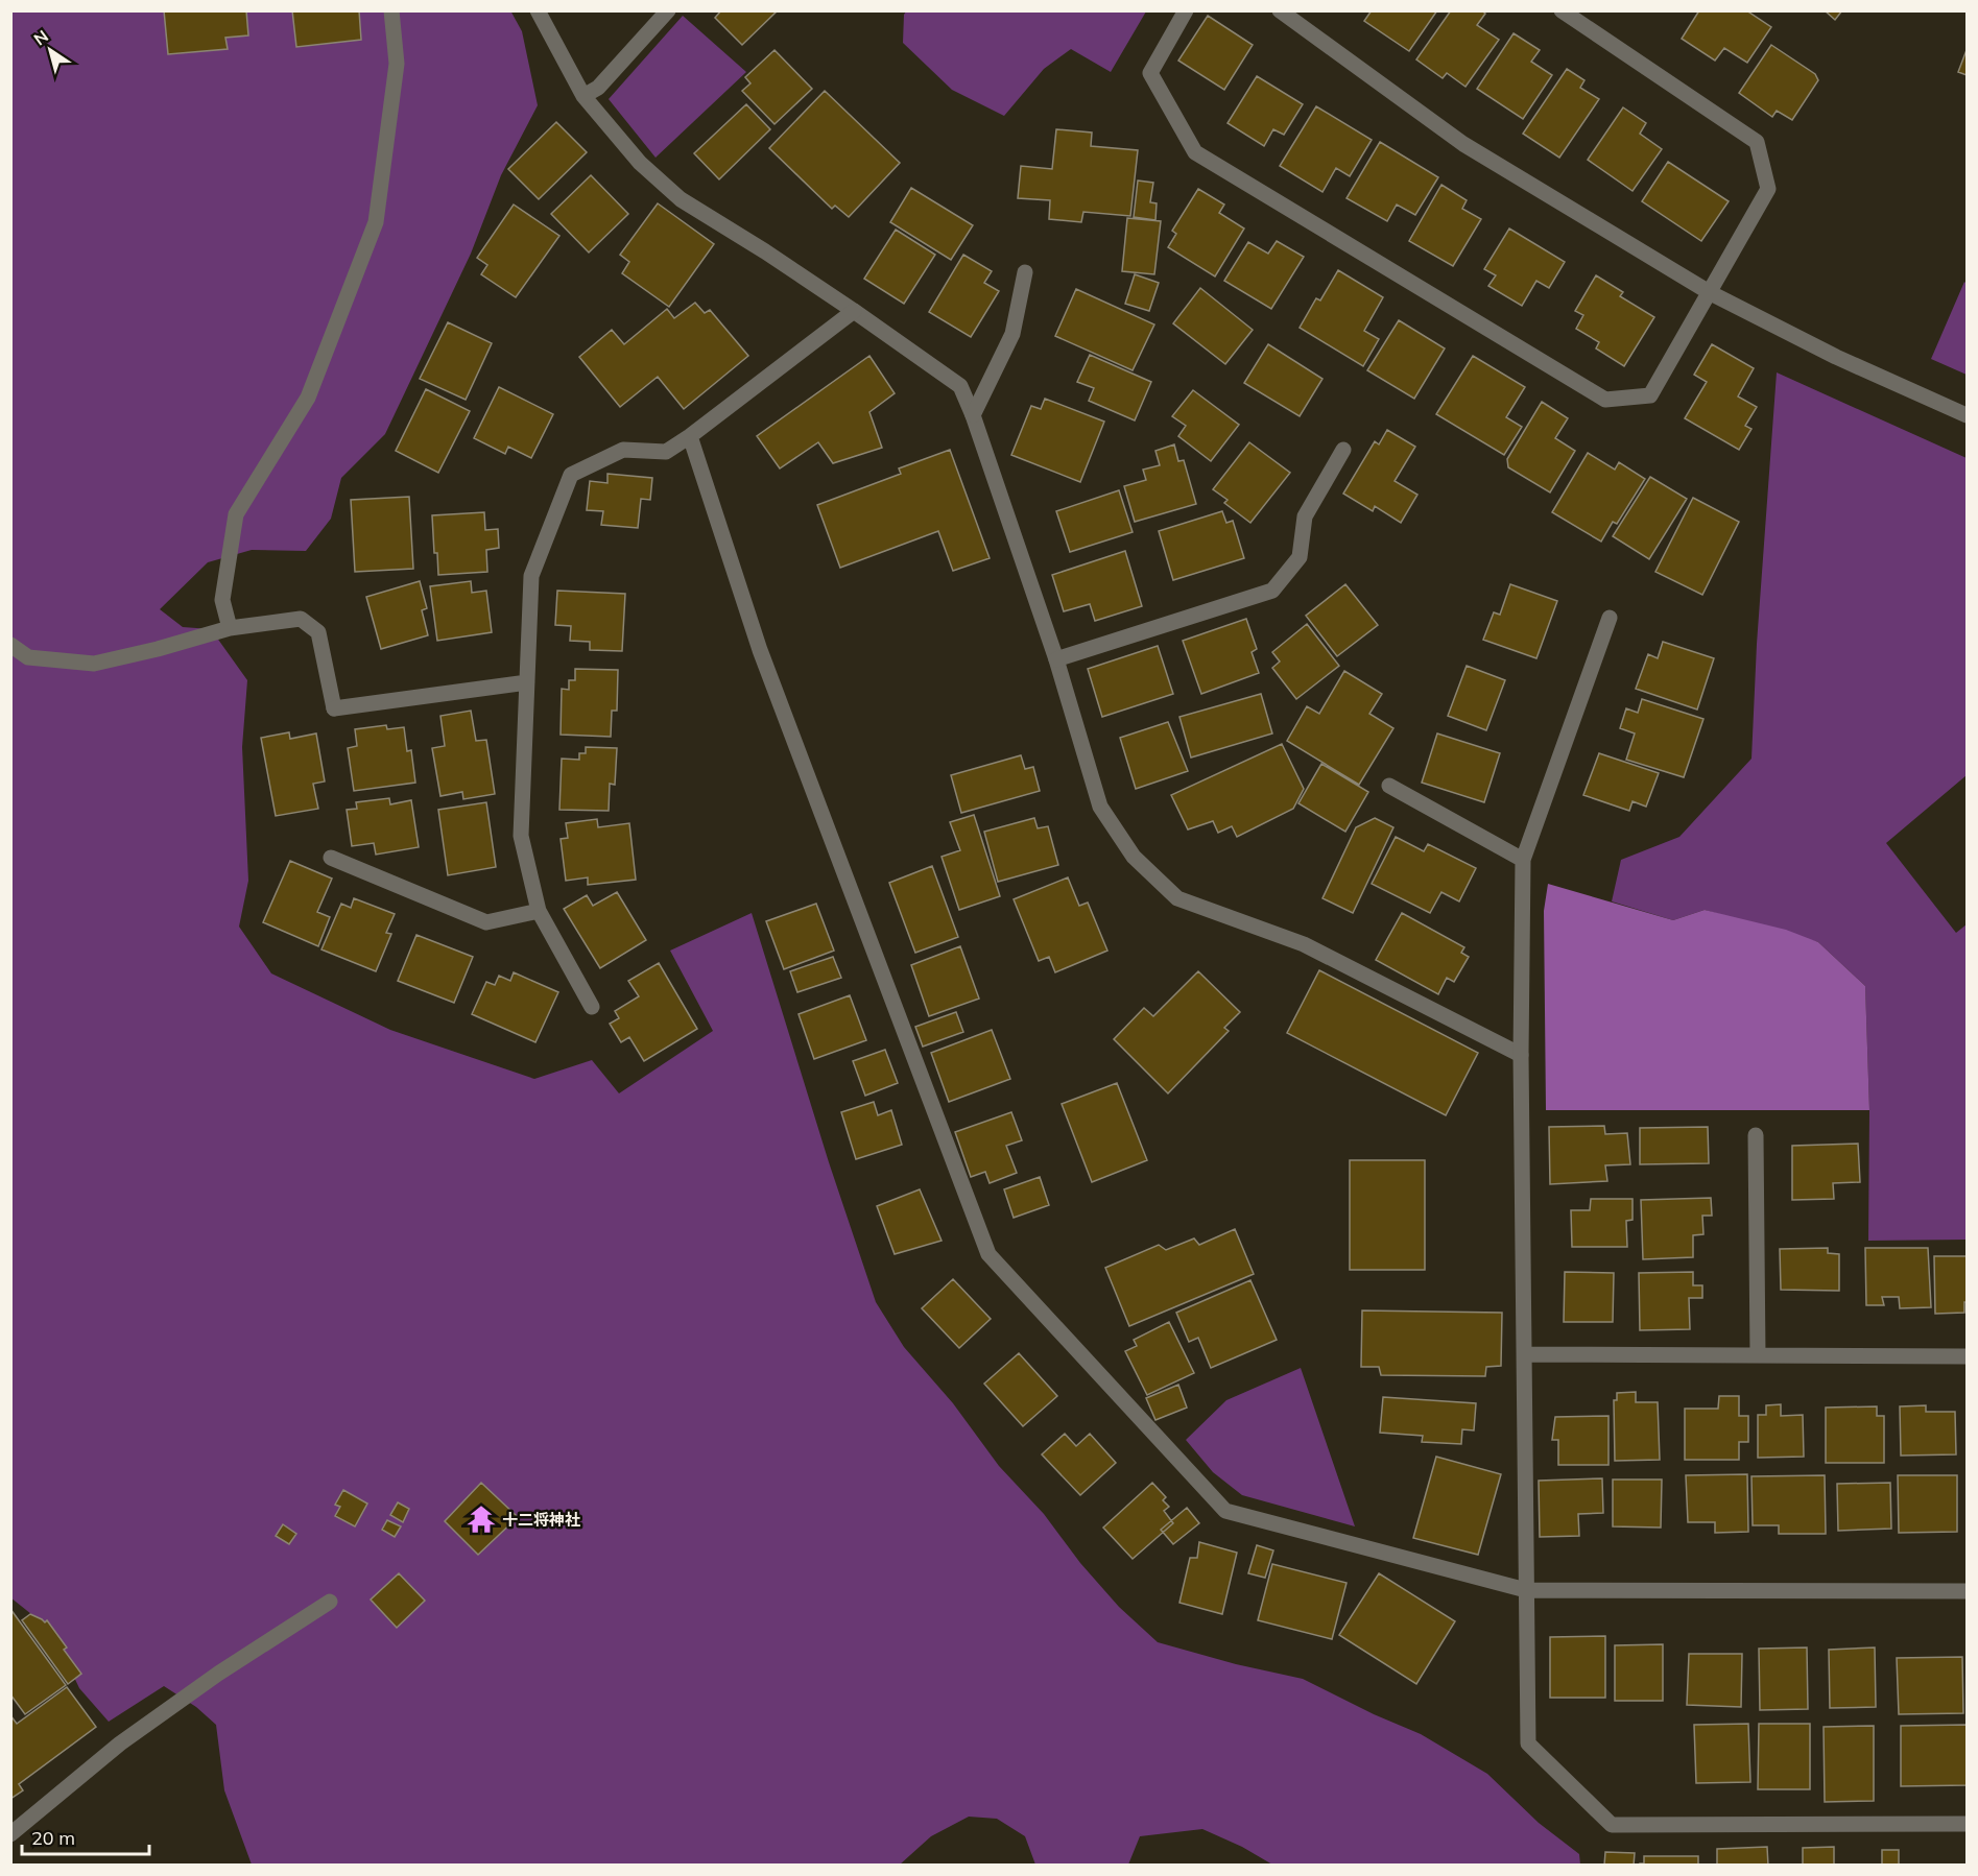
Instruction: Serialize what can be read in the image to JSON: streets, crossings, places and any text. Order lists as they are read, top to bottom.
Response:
{
  "places": {
    "temple": ["十二将神社"]
  },
  "scale_bar": "20 m",
  "north": "top left"
}
